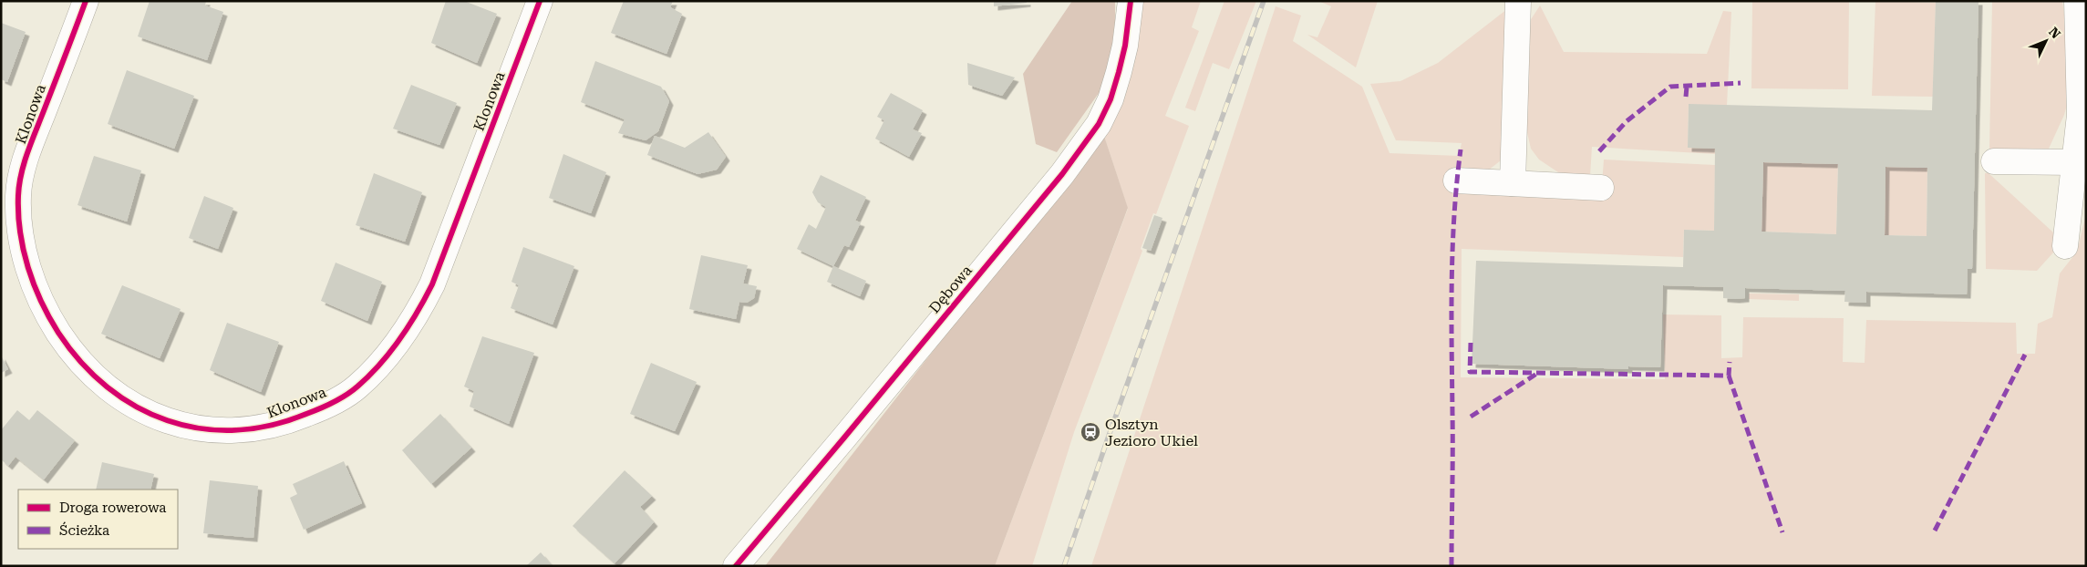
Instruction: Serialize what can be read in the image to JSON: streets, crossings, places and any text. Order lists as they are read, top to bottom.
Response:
{
  "streets": {
    "street": ["Klonowa", "Dębowa"]
  },
  "places": {
    "station": ["Olsztyn Jezioro Ukiel"]
  },
  "legend": ["Droga rowerowa", "Ścieżka"],
  "north": "top right"
}
